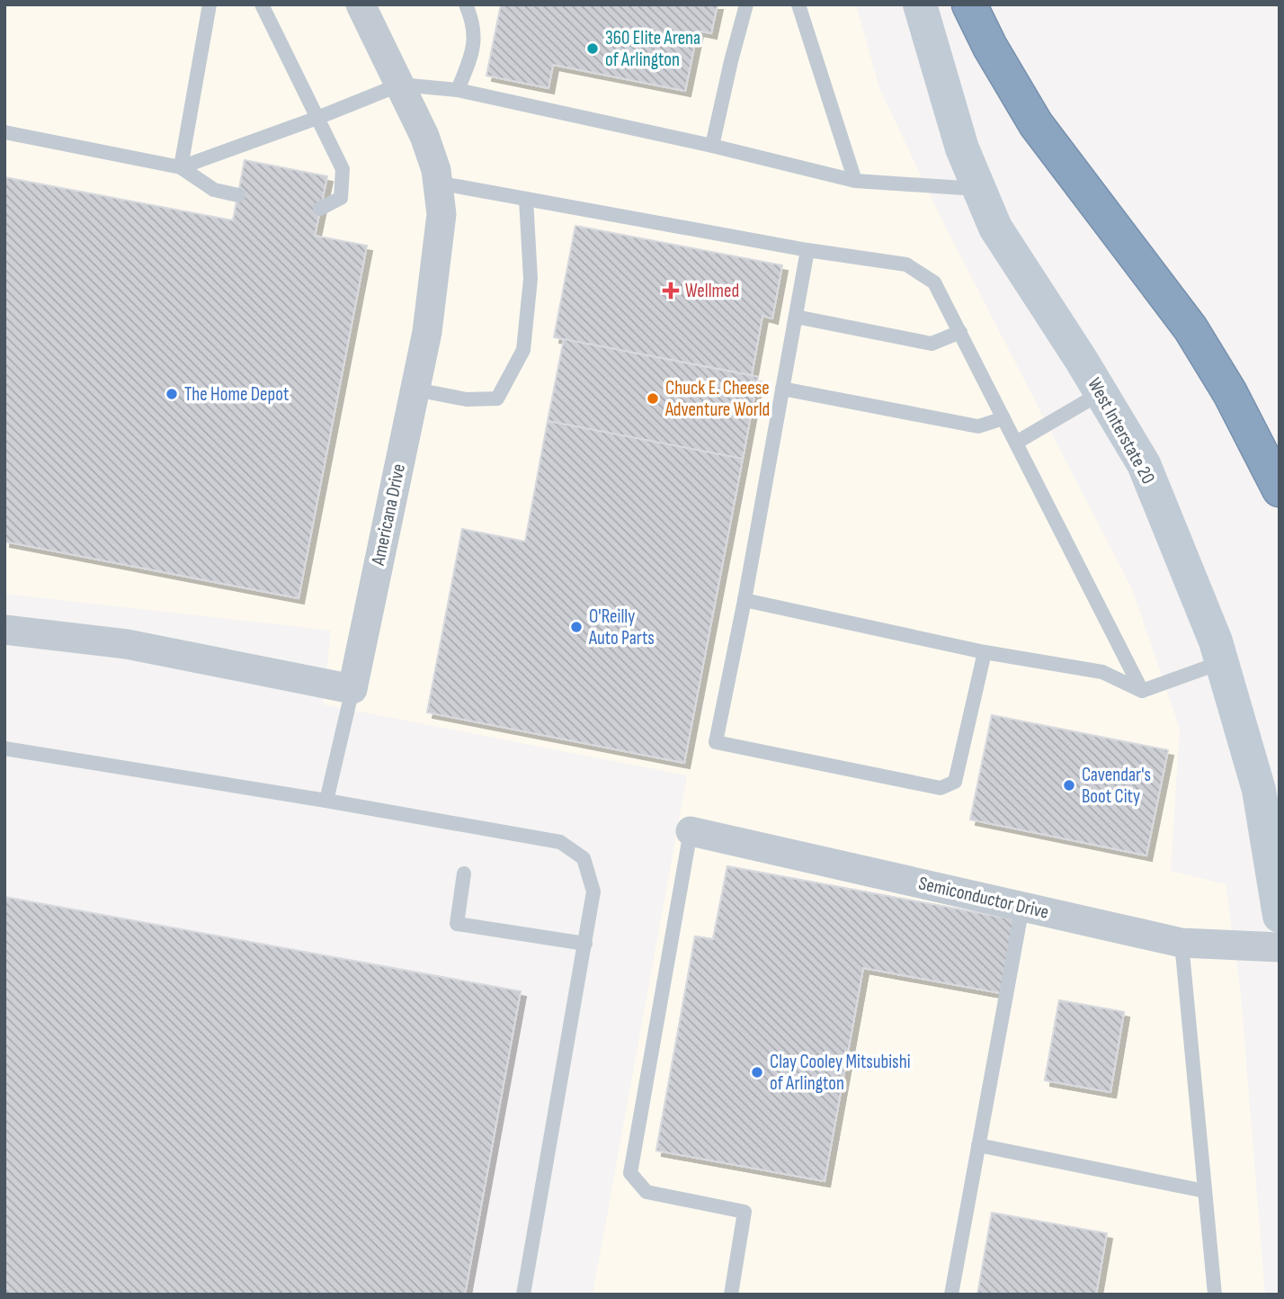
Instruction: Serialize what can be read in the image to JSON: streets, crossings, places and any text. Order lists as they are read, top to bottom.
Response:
{
  "streets": {
    "main road": ["West Interstate 20"],
    "street": ["Americana Drive", "Semiconductor Drive"]
  },
  "places": {
    "other": [
      "360 Elite Arena of Arlington",
      "The Home Depot",
      "Chuck E. Cheese Adventure World",
      "O'Reilly Auto Parts",
      "Cavendar's Boot City",
      "Clay Cooley Mitsubishi of Arlington"
    ],
    "health": ["Wellmed"]
  }
}
